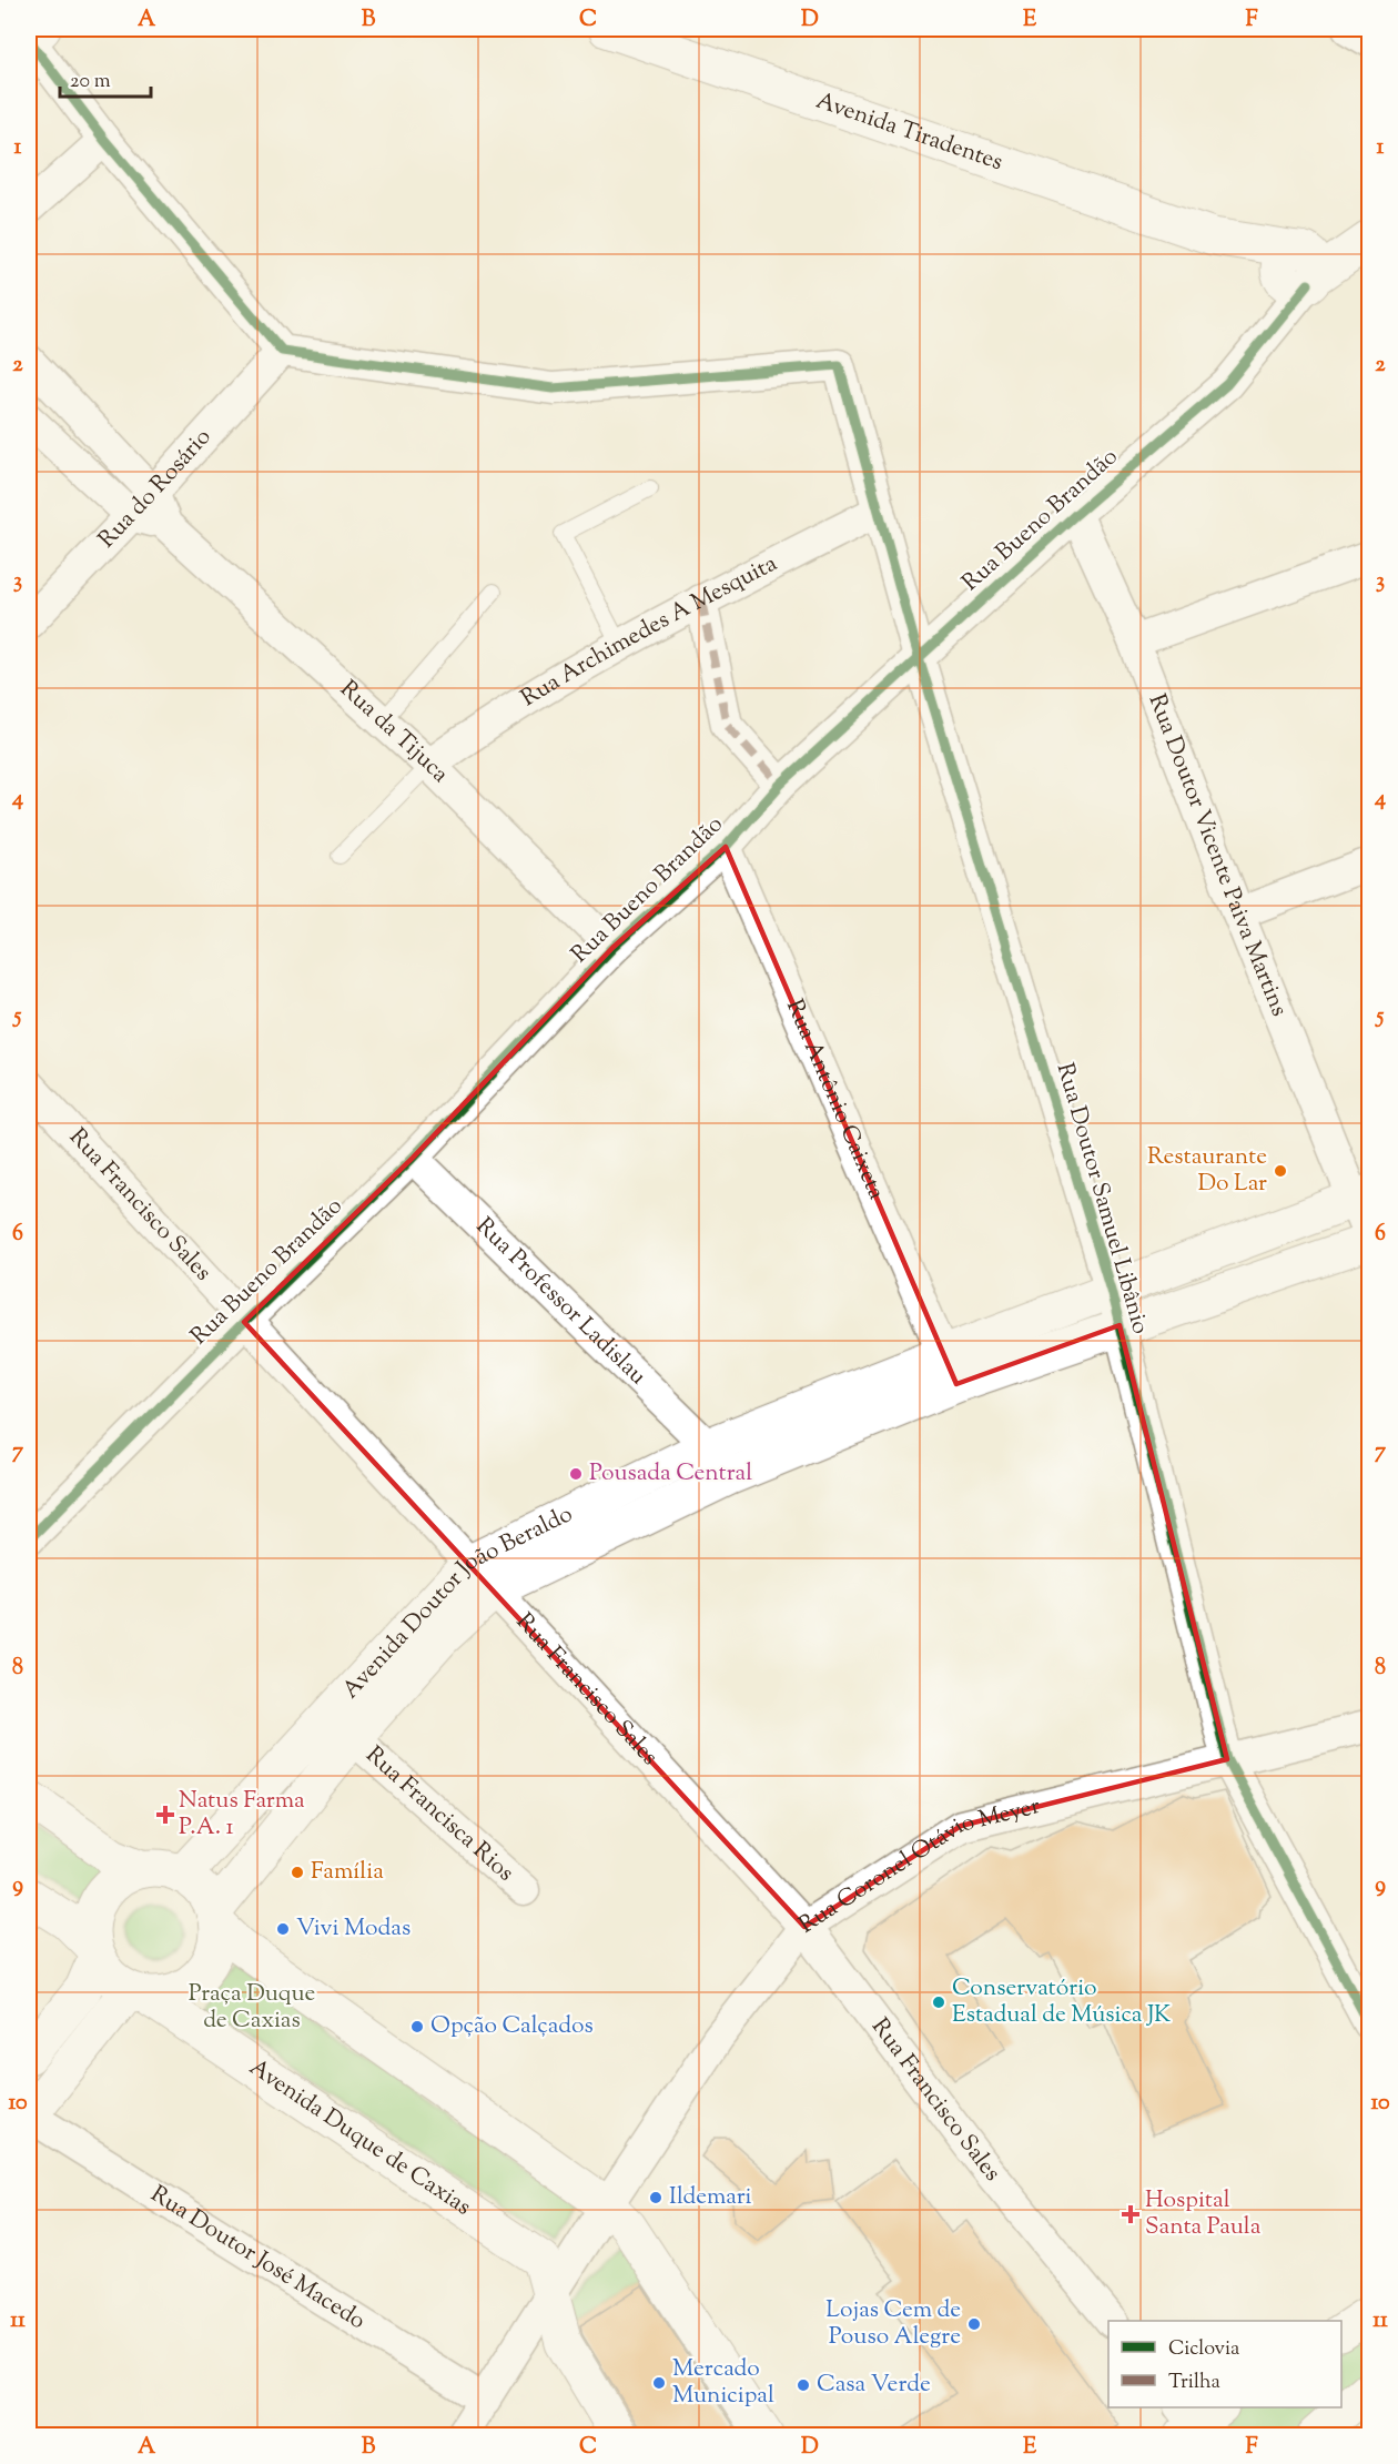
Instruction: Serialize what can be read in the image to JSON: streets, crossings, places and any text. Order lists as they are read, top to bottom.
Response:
{
  "streets": {
    "street": [
      "Avenida Tiradentes",
      "Rua do Rosário",
      "Rua Bueno Brandão",
      "Rua Archimedes A Mesquita",
      "Rua da Tijuca",
      "Rua Doutor Vicente Paiva Martins",
      "Rua Antônio Caixeta",
      "Rua Doutor Samuel Libânio",
      "Rua Francisco Sales",
      "Rua Professor Ladislau",
      "Avenida Doutor João Beraldo",
      "Rua Francisca Rios",
      "Rua Coronel Otávio Meyer",
      "Avenida Duque de Caxias",
      "Rua Doutor José Macedo"
    ]
  },
  "crossings": [
    ["Avenida Tiradentes", "Rua Bueno Brandão"],
    ["Rua do Rosário", "Rua da Tijuca"],
    ["Rua do Rosário", "Rua Doutor Samuel Libânio"],
    ["Rua Bueno Brandão", "Rua da Tijuca"],
    ["Rua Bueno Brandão", "Rua Doutor Vicente Paiva Martins"],
    ["Rua Bueno Brandão", "Rua Antônio Caixeta"],
    ["Rua Bueno Brandão", "Rua Doutor Samuel Libânio"],
    ["Rua Bueno Brandão", "Rua Francisco Sales"],
    ["Rua Bueno Brandão", "Rua Professor Ladislau"],
    ["Rua Archimedes A Mesquita", "Rua da Tijuca"],
    ["Rua Archimedes A Mesquita", "Rua Doutor Samuel Libânio"],
    ["Rua Doutor Vicente Paiva Martins", "Avenida Doutor João Beraldo"],
    ["Rua Antônio Caixeta", "Avenida Doutor João Beraldo"],
    ["Rua Doutor Samuel Libânio", "Avenida Doutor João Beraldo"],
    ["Rua Doutor Samuel Libânio", "Rua Coronel Otávio Meyer"],
    ["Rua Francisco Sales", "Avenida Doutor João Beraldo"],
    ["Rua Francisco Sales", "Rua Coronel Otávio Meyer"],
    ["Rua Professor Ladislau", "Avenida Doutor João Beraldo"],
    ["Avenida Doutor João Beraldo", "Rua Francisca Rios"],
    ["Avenida Doutor João Beraldo", "Avenida Duque de Caxias"]
  ],
  "parks": ["Praça Duque de Caxias"],
  "places": {
    "other": [
      "Restaurante Do Lar",
      "Pousada Central",
      "Família",
      "Vivi Modas",
      "Conservatório Estadual de Música JK",
      "Opção Calçados",
      "Ildemari",
      "Lojas Cem de Pouso Alegre",
      "Mercado Municipal",
      "Casa Verde"
    ],
    "health": ["Natus Farma P.A. 1", "Hospital Santa Paula"]
  },
  "legend": ["Ciclovia", "Trilha"],
  "scale_bar": "20 m",
  "grid": {
    "columns": [
      "A",
      "B",
      "C",
      "D",
      "E",
      "F"
    ],
    "rows": [
      "1",
      "2",
      "3",
      "4",
      "5",
      "6",
      "7",
      "8",
      "9",
      "10",
      "11"
    ]
  }
}
